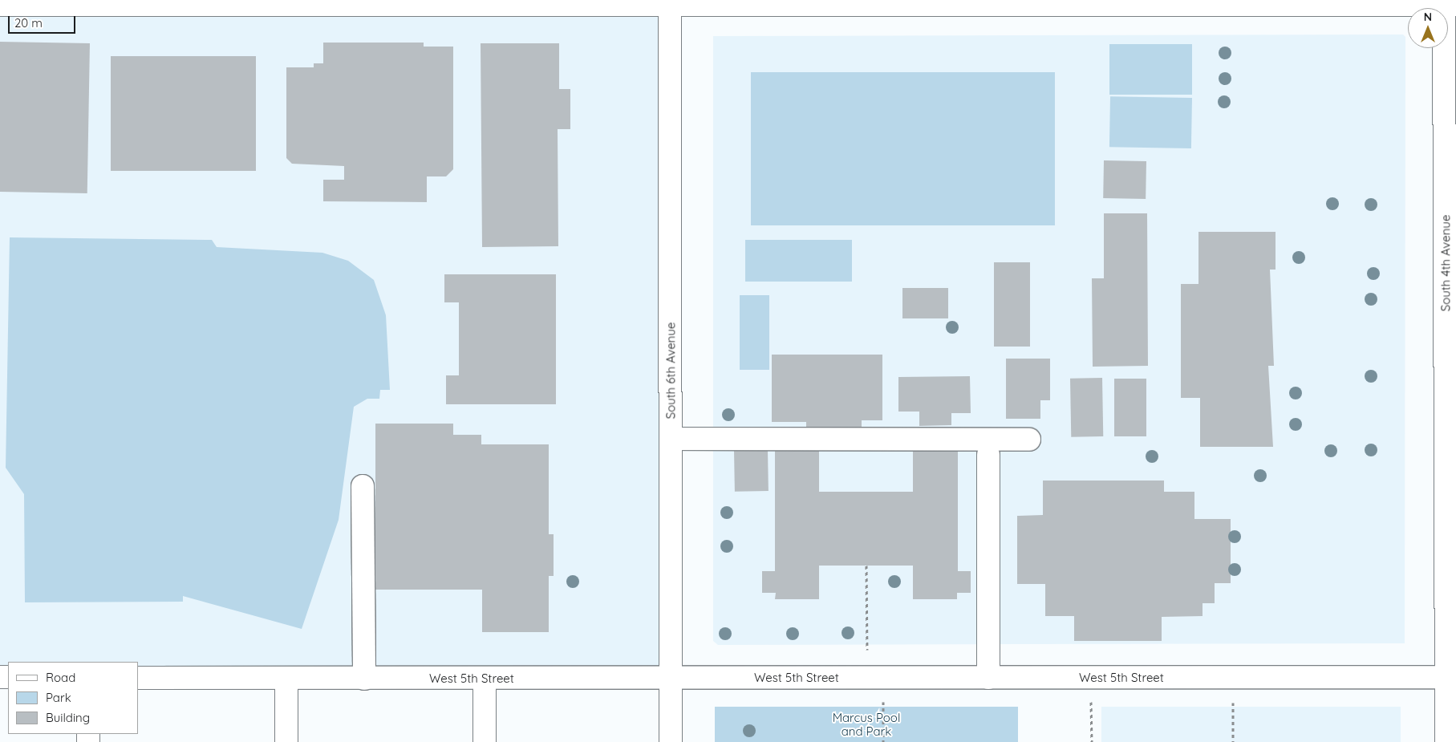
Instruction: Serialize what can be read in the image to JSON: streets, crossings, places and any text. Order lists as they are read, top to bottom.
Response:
{
  "streets": {
    "street": ["South 4th Avenue", "South 6th Avenue", "West 5th Street"]
  },
  "crossings": [
    ["South 4th Avenue", "West 5th Street"],
    ["South 6th Avenue", "West 5th Street"]
  ],
  "parks": ["Marcus Pool and Park"],
  "legend": ["Road", "Park", "Building"],
  "scale_bar": "20 m",
  "north": "top"
}
